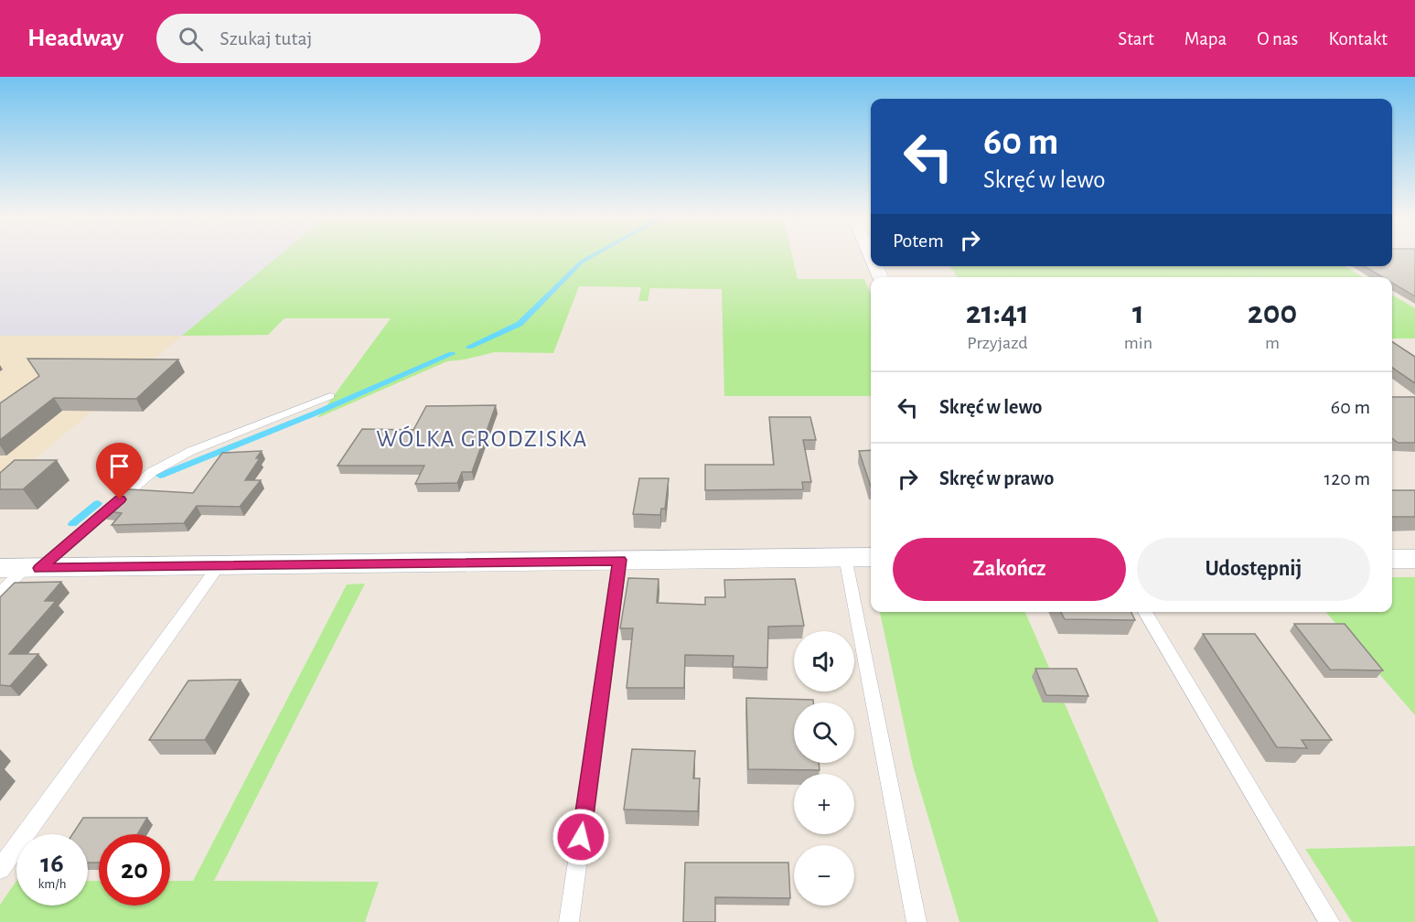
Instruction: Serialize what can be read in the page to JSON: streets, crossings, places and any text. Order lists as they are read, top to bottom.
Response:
{
  "districts": ["WÓLKA GRODZISKA"],
  "page": {
    "header": "Headway",
    "search": "Szukaj tutaj",
    "nav": [
      "Start",
      "Mapa",
      "O nas",
      "Kontakt"
    ],
    "turn": ["60 m", "Skręć w lewo"],
    "then": "Potem",
    "eta": [
      "21:41",
      "Przyjazd",
      "1",
      "min",
      "200",
      "m"
    ],
    "list": [
      {
        "name": "Skręć w lewo",
        "value": "60 m"
      },
      {
        "name": "Skręć w prawo",
        "value": "120 m"
      }
    ],
    "buttons": ["Zakończ", "Udostępnij"],
    "map_buttons": ["+", "−"],
    "speed": "16 km/h",
    "limit": "20"
  }
}
